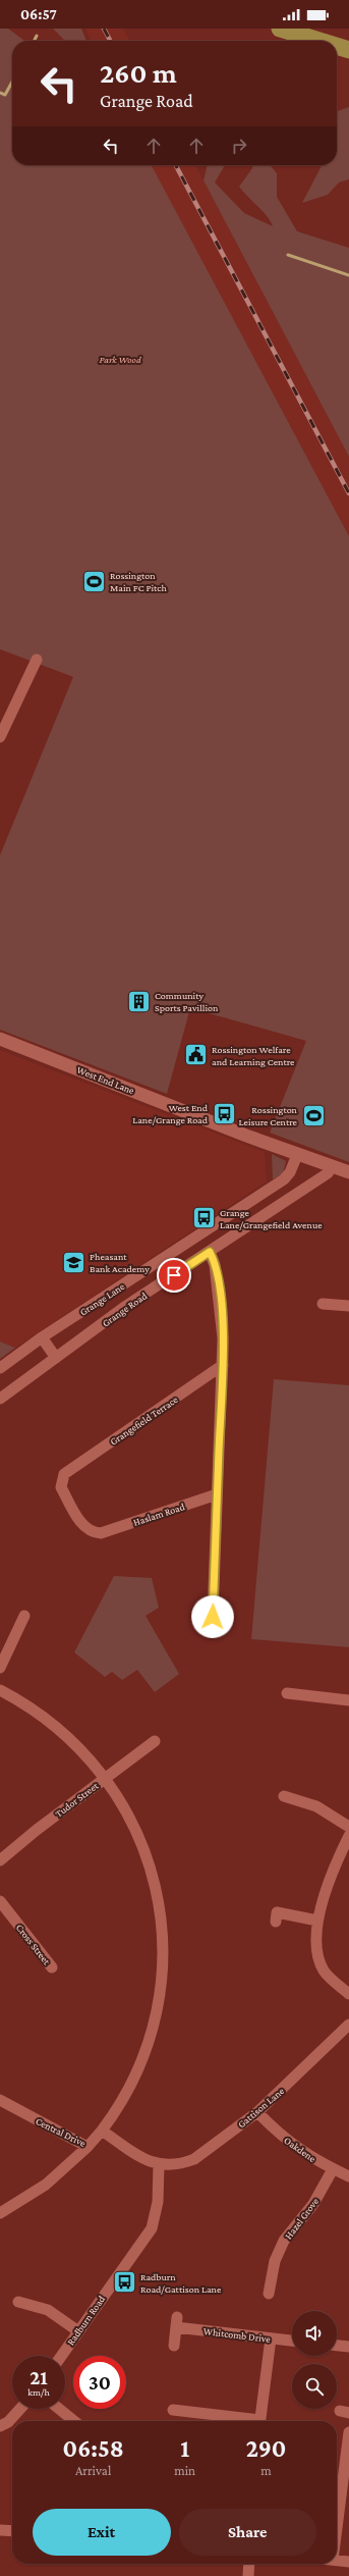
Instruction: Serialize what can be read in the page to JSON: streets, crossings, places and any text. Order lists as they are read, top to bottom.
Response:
{
  "streets": {
    "street": [
      "West End Lane",
      "Grange Lane",
      "Grange Road",
      "Grangefield Terrace",
      "Haslam Road",
      "Tudor Street",
      "Cross Street",
      "Gattison Lane",
      "Central Drive",
      "Oakdene",
      "Hazel Grove",
      "Radburn Road",
      "Whitcomb Drive"
    ]
  },
  "crossings": [
    ["West End Lane", "Grange Lane"],
    ["West End Lane", "Grange Road"],
    ["Grangefield Terrace", "Haslam Road"],
    ["Tudor Street", "Central Drive"],
    ["Gattison Lane", "Oakdene"],
    ["Gattison Lane", "Radburn Road"],
    ["Oakdene", "Hazel Grove"]
  ],
  "parks": ["Park Wood"],
  "places": {
    "sports": ["Rossington Main FC Pitch", "Rossington Leisure Centre"],
    "building": ["Community Sports Pavillion"],
    "public building": ["Rossington Welfare and Learning Centre"],
    "bus stop": ["West End Lane/Grange Road", "Grange Lane/Grangefield Avenue", "Radburn Road/Gattison Lane"],
    "school or university": ["Pheasant Bank Academy"]
  },
  "page": {
    "status": "06:57",
    "turn": ["260 m", "Grange Road"],
    "speed": "21 km/h",
    "limit": "30",
    "eta": [
      "06:58",
      "Arrival",
      "1",
      "min",
      "290",
      "m"
    ],
    "buttons": ["Exit", "Share"]
  }
}
